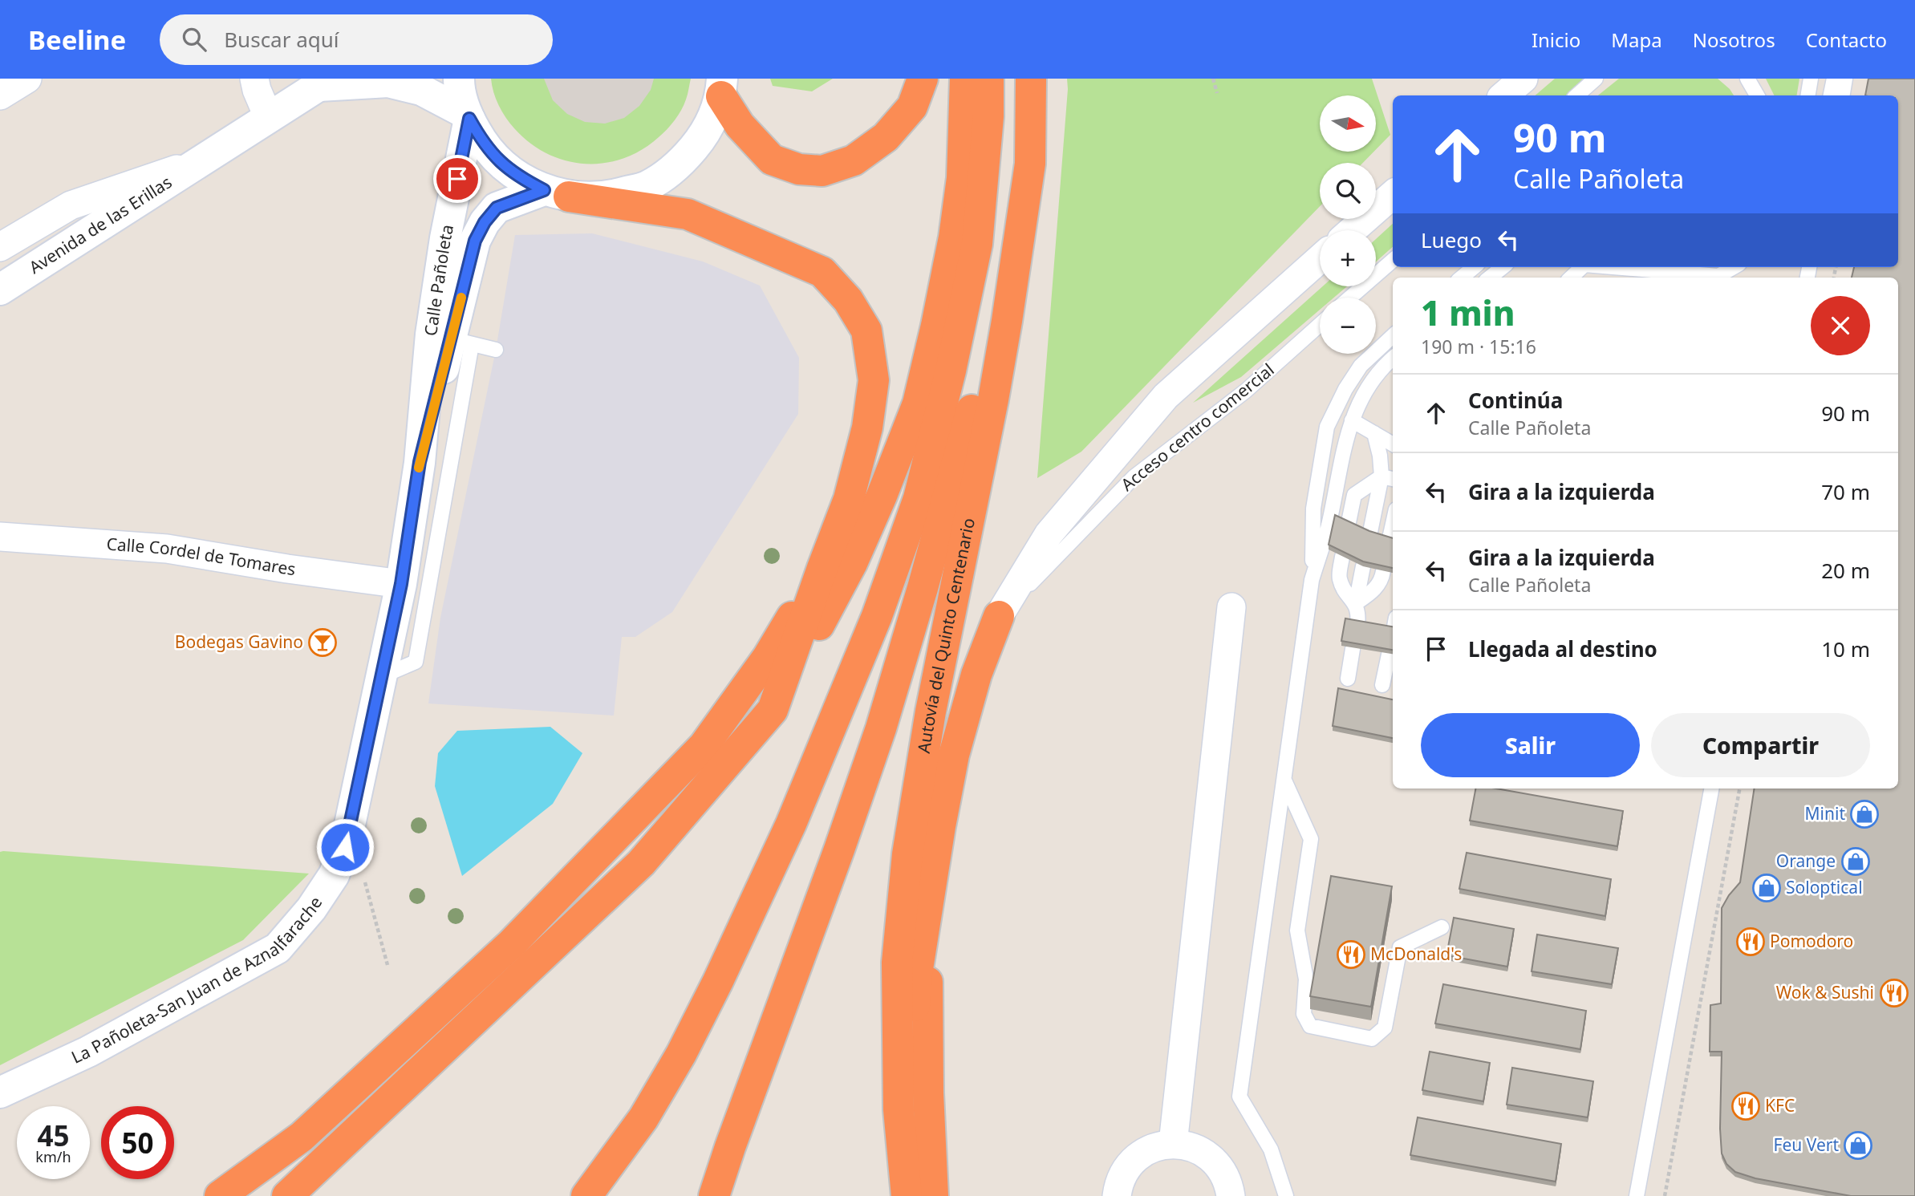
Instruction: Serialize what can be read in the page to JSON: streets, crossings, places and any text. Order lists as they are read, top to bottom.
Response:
{
  "streets": {
    "highway": ["Autovía del Quinto Centenario"],
    "main road": ["Avenida de las Erillas", "Calle Pañoleta", "La Pañoleta-San Juan de Aznalfarache"],
    "street": ["Calle Cordel de Tomares"],
    "lane": ["Acceso centro comercial"]
  },
  "crossings": [
    ["Avenida de las Erillas", "Calle Pañoleta"],
    ["Calle Pañoleta", "La Pañoleta-San Juan de Aznalfarache"],
    ["Calle Cordel de Tomares", "La Pañoleta-San Juan de Aznalfarache"]
  ],
  "places": {
    "bar": ["Bodegas Gavino"],
    "shop": [
      "Minit",
      "Orange",
      "Soloptical",
      "Feu Vert"
    ],
    "restaurant": [
      "Pomodoro",
      "McDonald's",
      "Wok & Sushi",
      "KFC"
    ]
  },
  "north": "right",
  "page": {
    "header": "Beeline",
    "search": "Buscar aquí",
    "nav": [
      "Inicio",
      "Mapa",
      "Nosotros",
      "Contacto"
    ],
    "map_buttons": ["+", "−"],
    "turn": ["90 m", "Calle Pañoleta"],
    "then": "Luego",
    "heading": ["1 min", "190 m · 15:16"],
    "list": [
      {
        "name": "Continúa",
        "note": "Calle Pañoleta",
        "value": "90 m"
      },
      {
        "name": "Gira a la izquierda",
        "value": "70 m"
      },
      {
        "name": "Gira a la izquierda",
        "note": "Calle Pañoleta",
        "value": "20 m"
      },
      {
        "name": "Llegada al destino",
        "value": "10 m"
      }
    ],
    "buttons": ["Salir", "Compartir"],
    "speed": "45 km/h",
    "limit": "50"
  }
}
